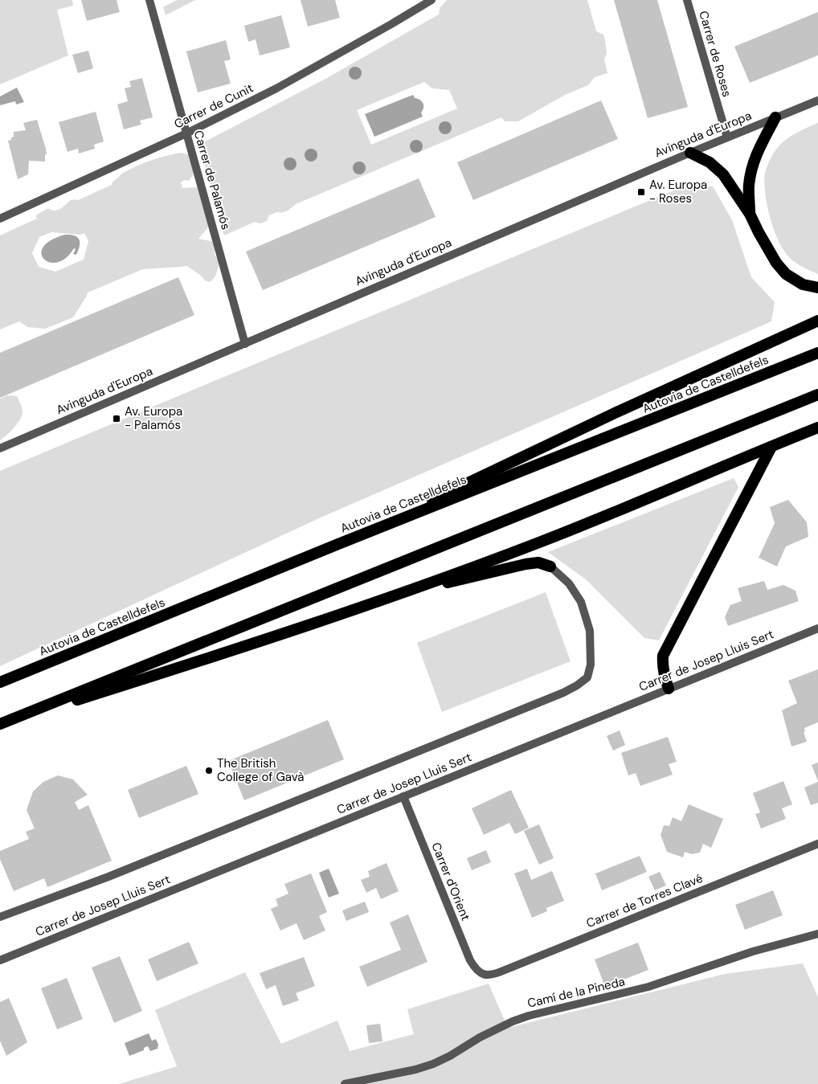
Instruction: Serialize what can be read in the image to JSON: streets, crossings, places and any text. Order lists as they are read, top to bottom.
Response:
{
  "streets": {
    "highway": ["Autovia de Castelldefels"],
    "street": [
      "Carrer de Roses",
      "Carrer de Cunit",
      "Avinguda d'Europa",
      "Carrer de Palamós",
      "Carrer de Josep Lluis Sert",
      "Carrer d'Orient",
      "Carrer de Torres Clavé",
      "Camí de la Pineda"
    ]
  },
  "crossings": [
    ["Carrer de Roses", "Avinguda d'Europa"],
    ["Carrer de Cunit", "Carrer de Palamós"],
    ["Avinguda d'Europa", "Carrer de Palamós"],
    ["Carrer de Josep Lluis Sert", "Carrer d'Orient"],
    ["Carrer d'Orient", "Carrer de Torres Clavé"]
  ],
  "places": {
    "transit": ["Av. Europa - Roses", "Av. Europa - Palamós"],
    "other": ["The British College of Gavà"]
  }
}
